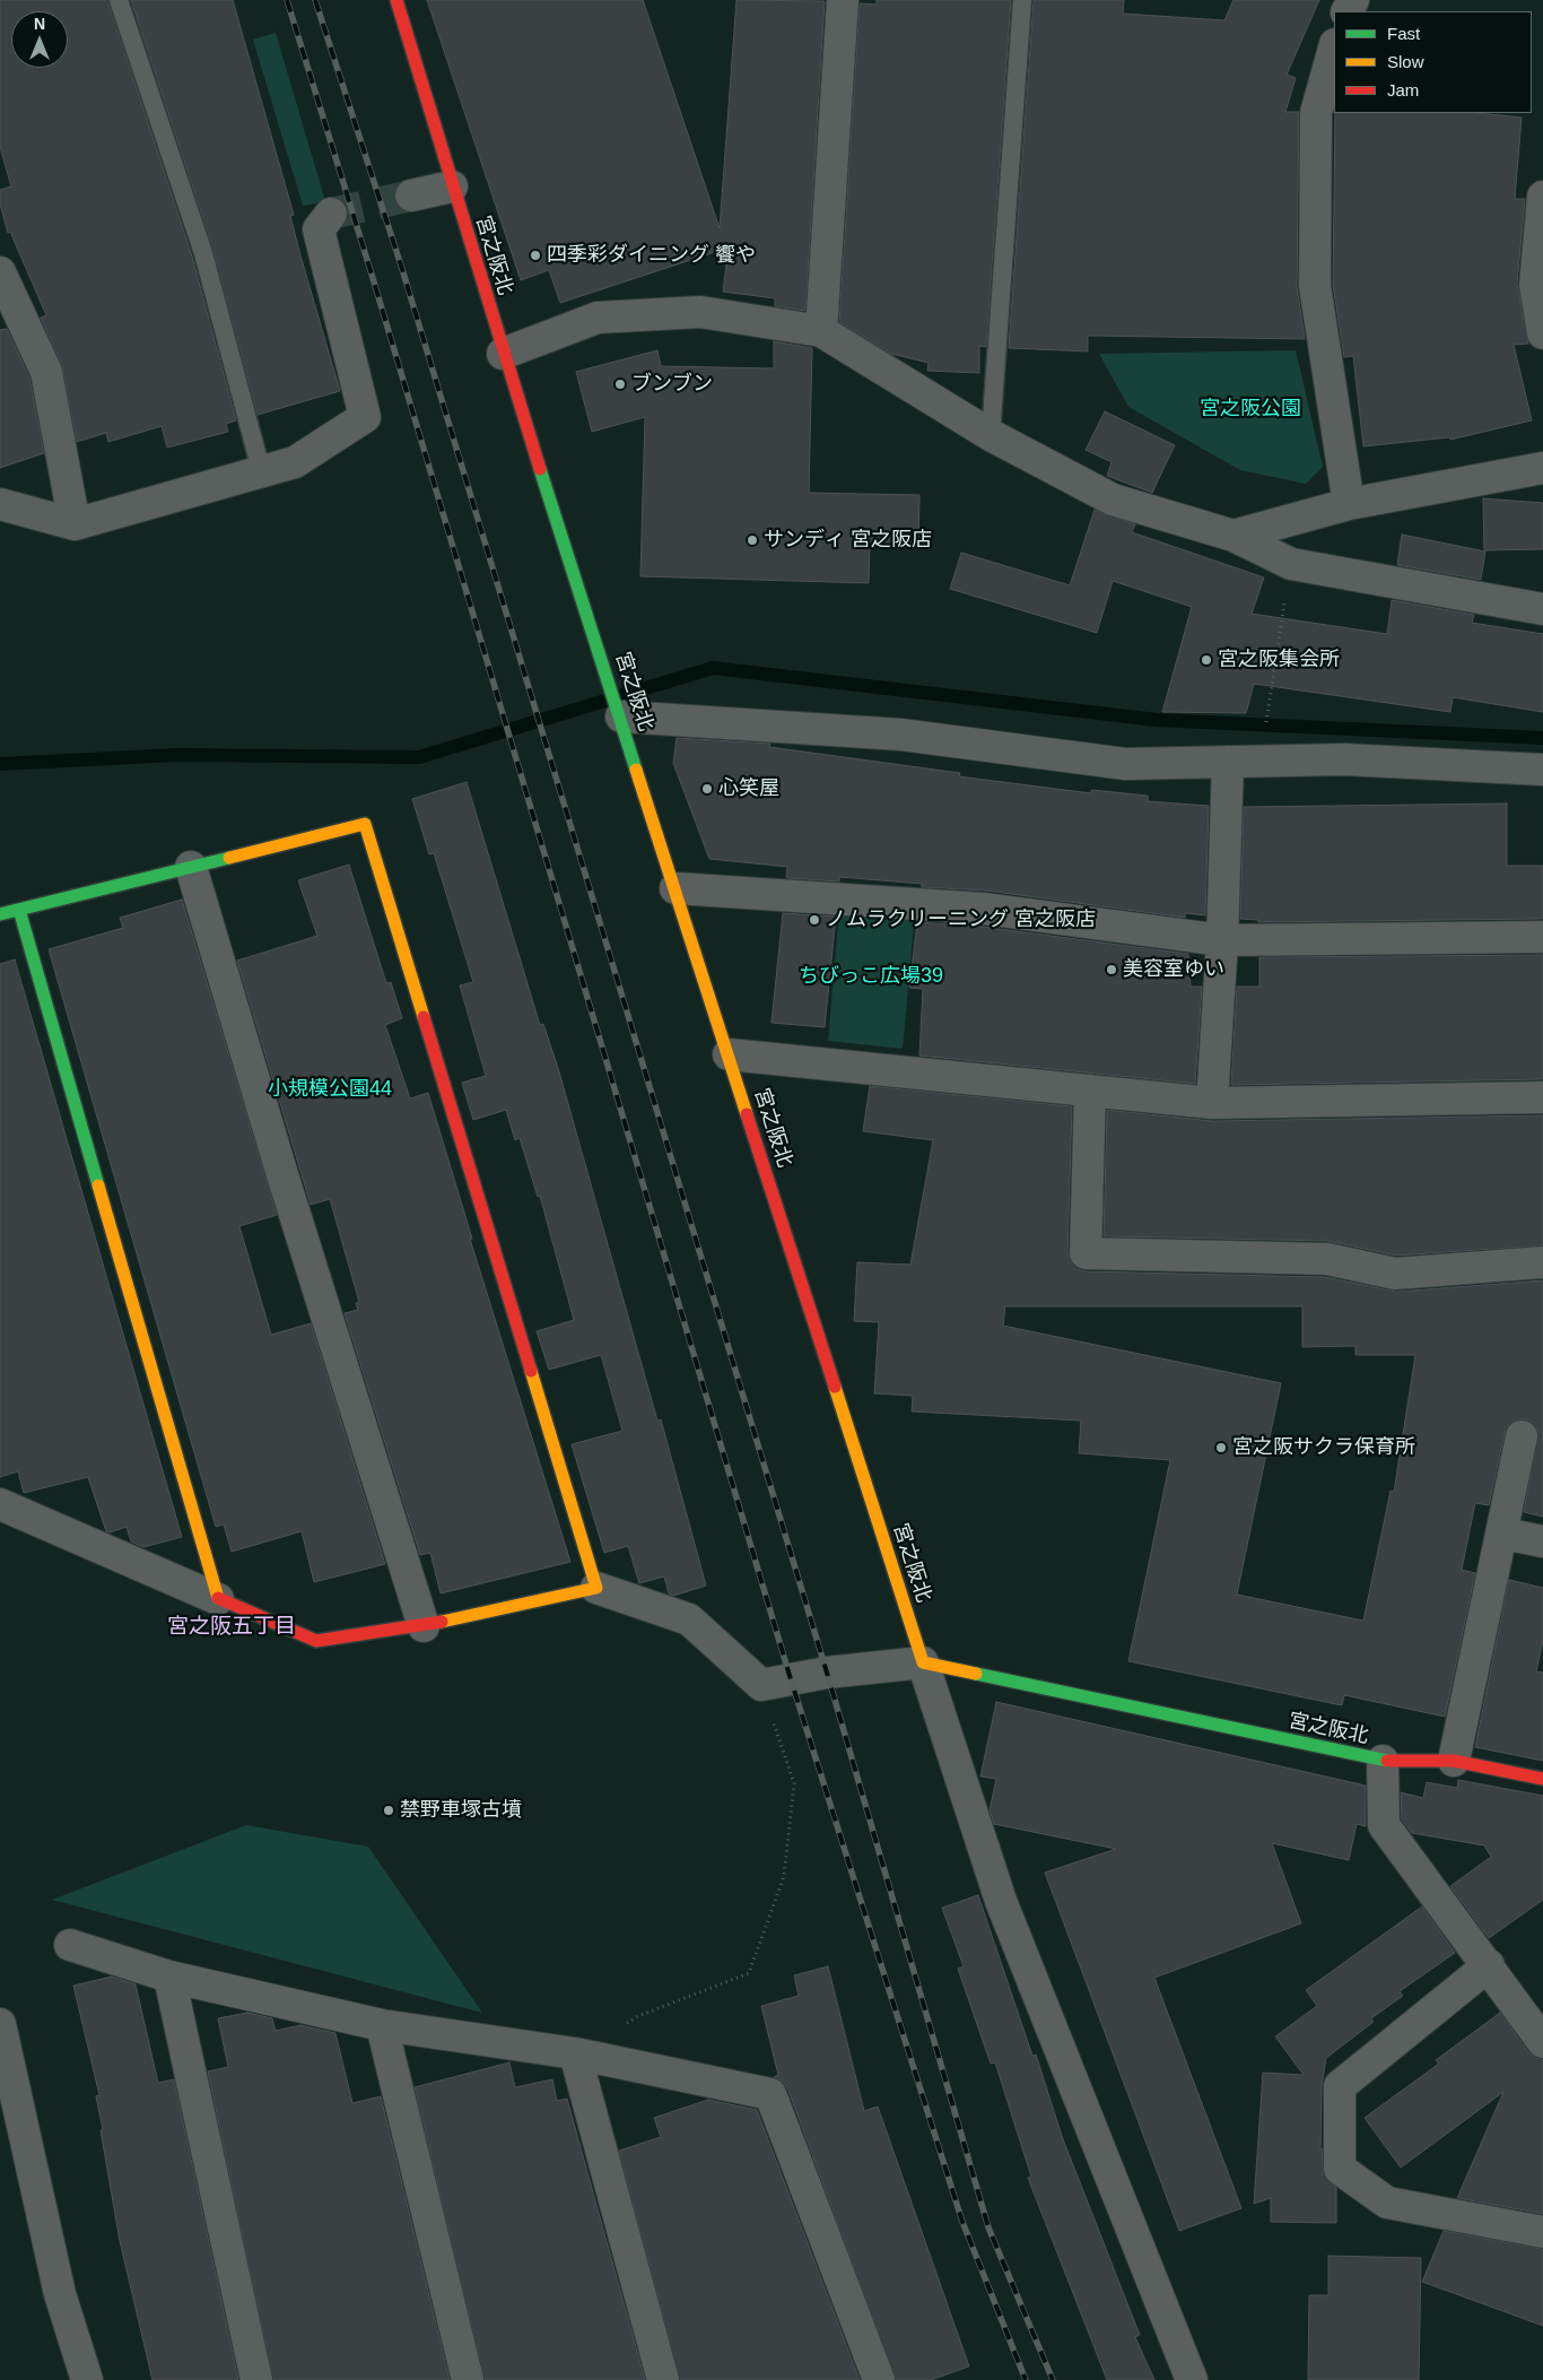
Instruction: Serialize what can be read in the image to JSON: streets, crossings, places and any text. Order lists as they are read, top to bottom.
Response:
{
  "streets": {
    "street": ["宮之阪北"]
  },
  "districts": ["宮之阪五丁目"],
  "parks": ["宮之阪公園", "ちびっこ広場39", "小規模公園44"],
  "places": [
    "四季彩ダイニング 饗や",
    "ブンブン",
    "サンディ 宮之阪店",
    "宮之阪集会所",
    "心笑屋",
    "ノムラクリーニング 宮之阪店",
    "美容室ゆい",
    "宮之阪サクラ保育所",
    "禁野車塚古墳"
  ],
  "legend": ["Fast", "Slow", "Jam"],
  "north": "top"
}
